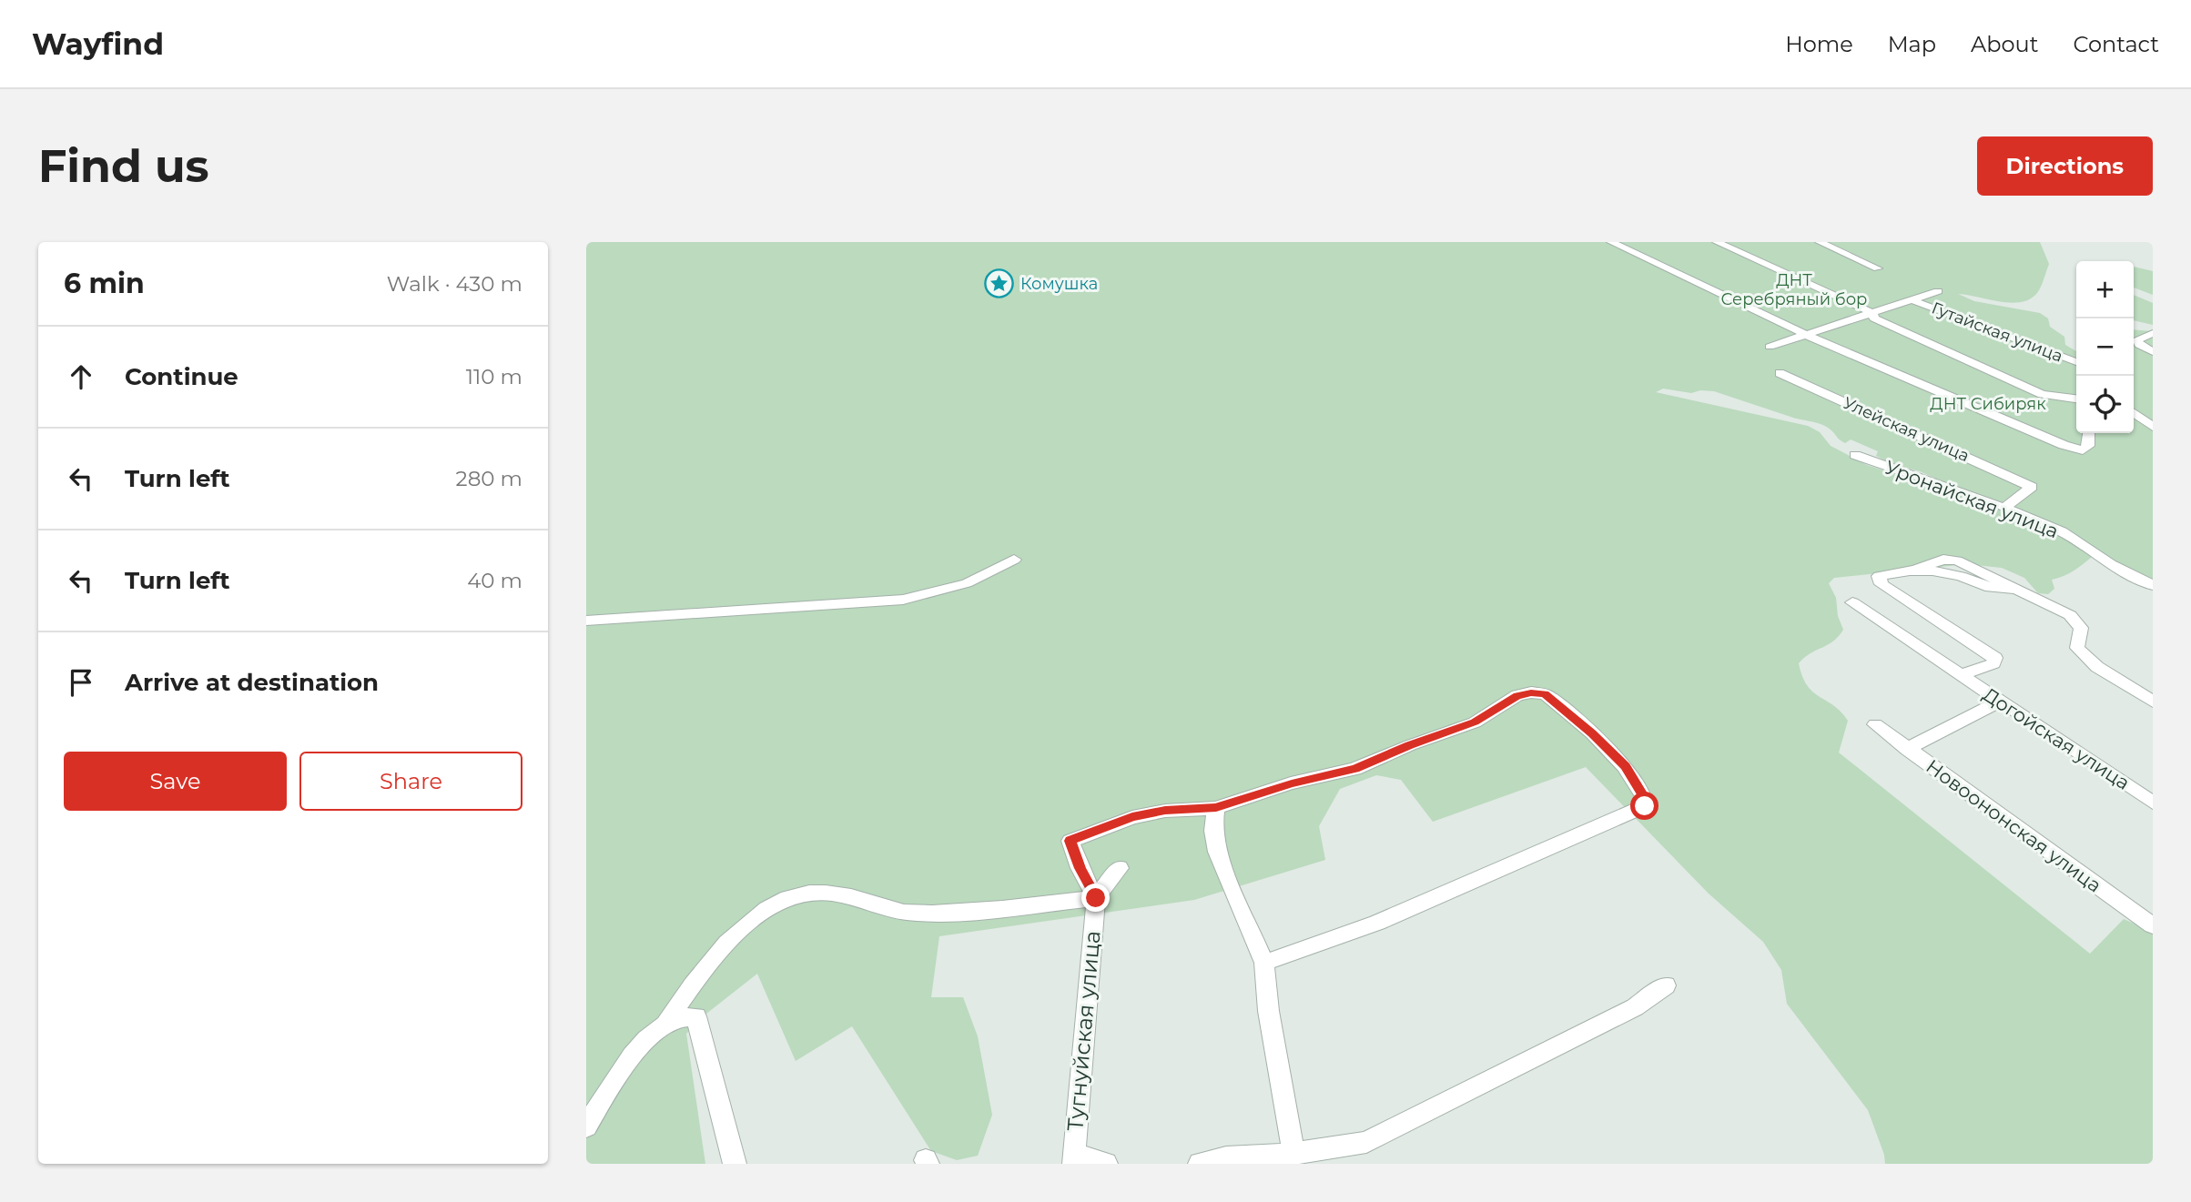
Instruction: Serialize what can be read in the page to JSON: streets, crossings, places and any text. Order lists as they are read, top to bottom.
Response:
{
  "streets": {
    "street": [
      "Гутайская улица",
      "Улейская улица",
      "Уронайская улица",
      "Догойская улица",
      "Новоононская улица",
      "Тугнуйская улица"
    ]
  },
  "crossings": [
    ["Улейская улица", "Уронайская улица"]
  ],
  "parks": ["ДНТ Серебряный бор", "ДНТ Сибиряк"],
  "places": {
    "place": ["Комушка"]
  },
  "page": {
    "header": "Wayfind",
    "nav": [
      "Home",
      "Map",
      "About",
      "Contact"
    ],
    "buttons": [
      "Directions",
      ["Save", "Share"]
    ],
    "title": "Find us",
    "heading": ["6 min", "Walk · 430 m"],
    "map_buttons": ["+", "−"],
    "list": [
      ["Continue", "110 m"],
      ["Turn left", "280 m"],
      ["Turn left", "40 m"],
      "Arrive at destination"
    ]
  }
}
